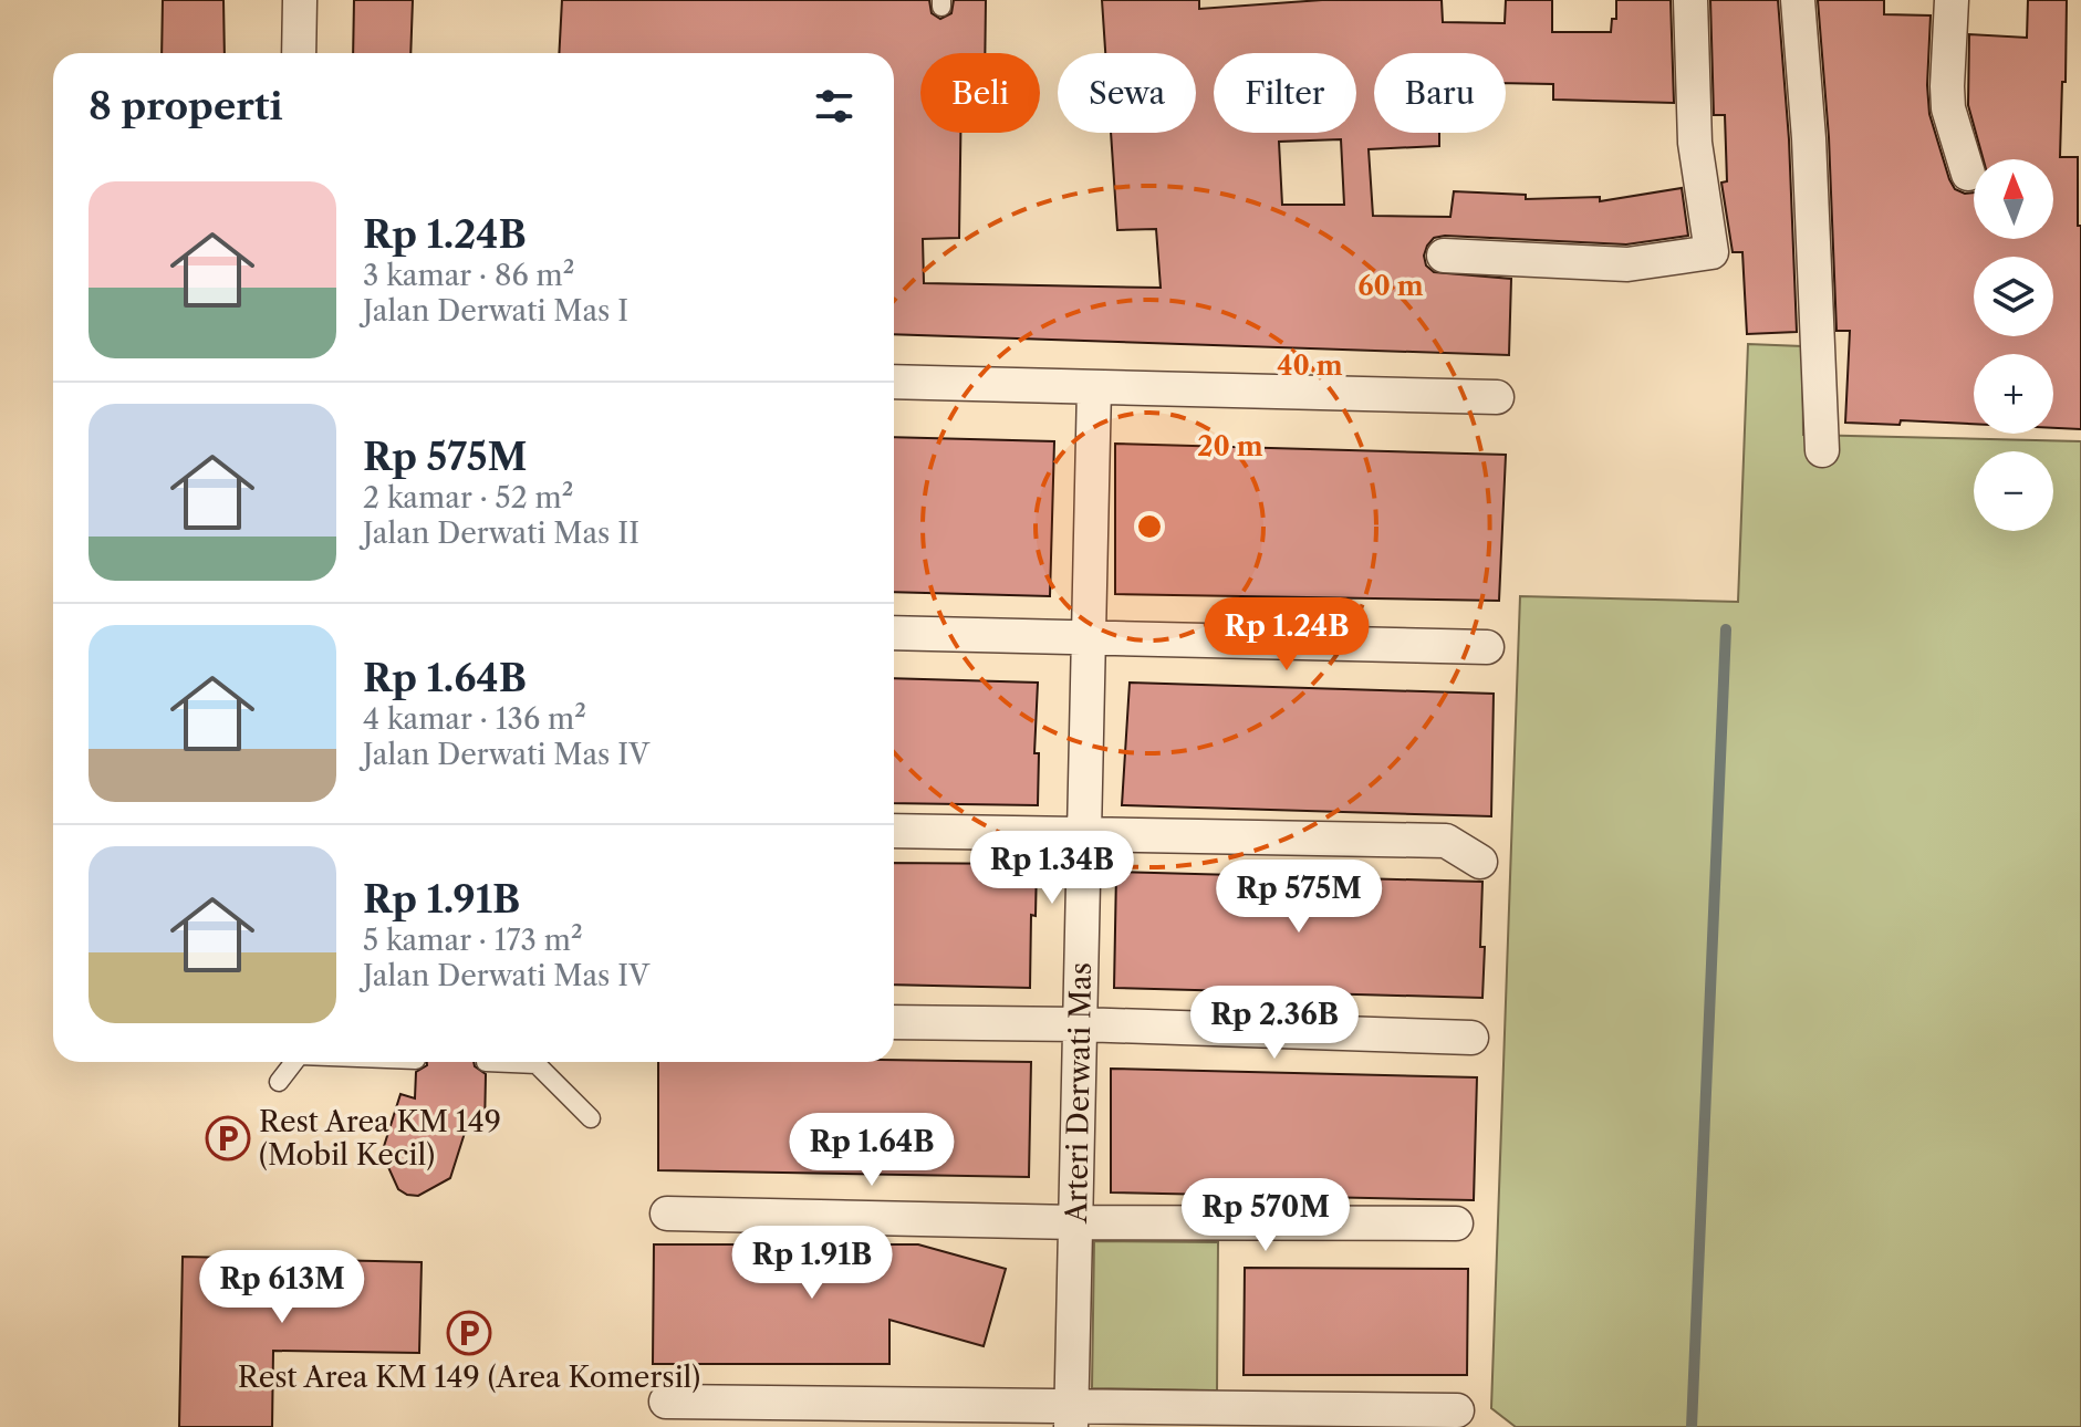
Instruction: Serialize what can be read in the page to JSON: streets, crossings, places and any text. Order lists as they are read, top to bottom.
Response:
{
  "streets": {
    "street": ["Arteri Derwati Mas"]
  },
  "places": {
    "parking": ["Rest Area KM 149 (Mobil Kecil)", "Rest Area KM 149 (Area Komersil)"]
  },
  "north": "top",
  "page": {
    "chip": [
      "Beli",
      "Sewa",
      "Filter",
      "Baru"
    ],
    "heading": "8 properti",
    "map_buttons": ["+", "−"],
    "list": [
      {
        "name": "Rp 1.24B",
        "note": "3 kamar · 86 m² · Jalan Derwati Mas I"
      },
      {
        "name": "Rp 575M",
        "note": "2 kamar · 52 m² · Jalan Derwati Mas II"
      },
      {
        "name": "Rp 1.64B",
        "note": "4 kamar · 136 m² · Jalan Derwati Mas IV"
      },
      {
        "name": "Rp 1.91B",
        "note": "5 kamar · 173 m² · Jalan Derwati Mas IV"
      }
    ],
    "price": [
      "Rp 1.24B",
      "Rp 1.34B",
      "Rp 575M",
      "Rp 2.36B",
      "Rp 1.64B",
      "Rp 570M",
      "Rp 1.91B",
      "Rp 613M"
    ]
  },
  "rings": ["60 m", "40 m", "20 m"]
}
